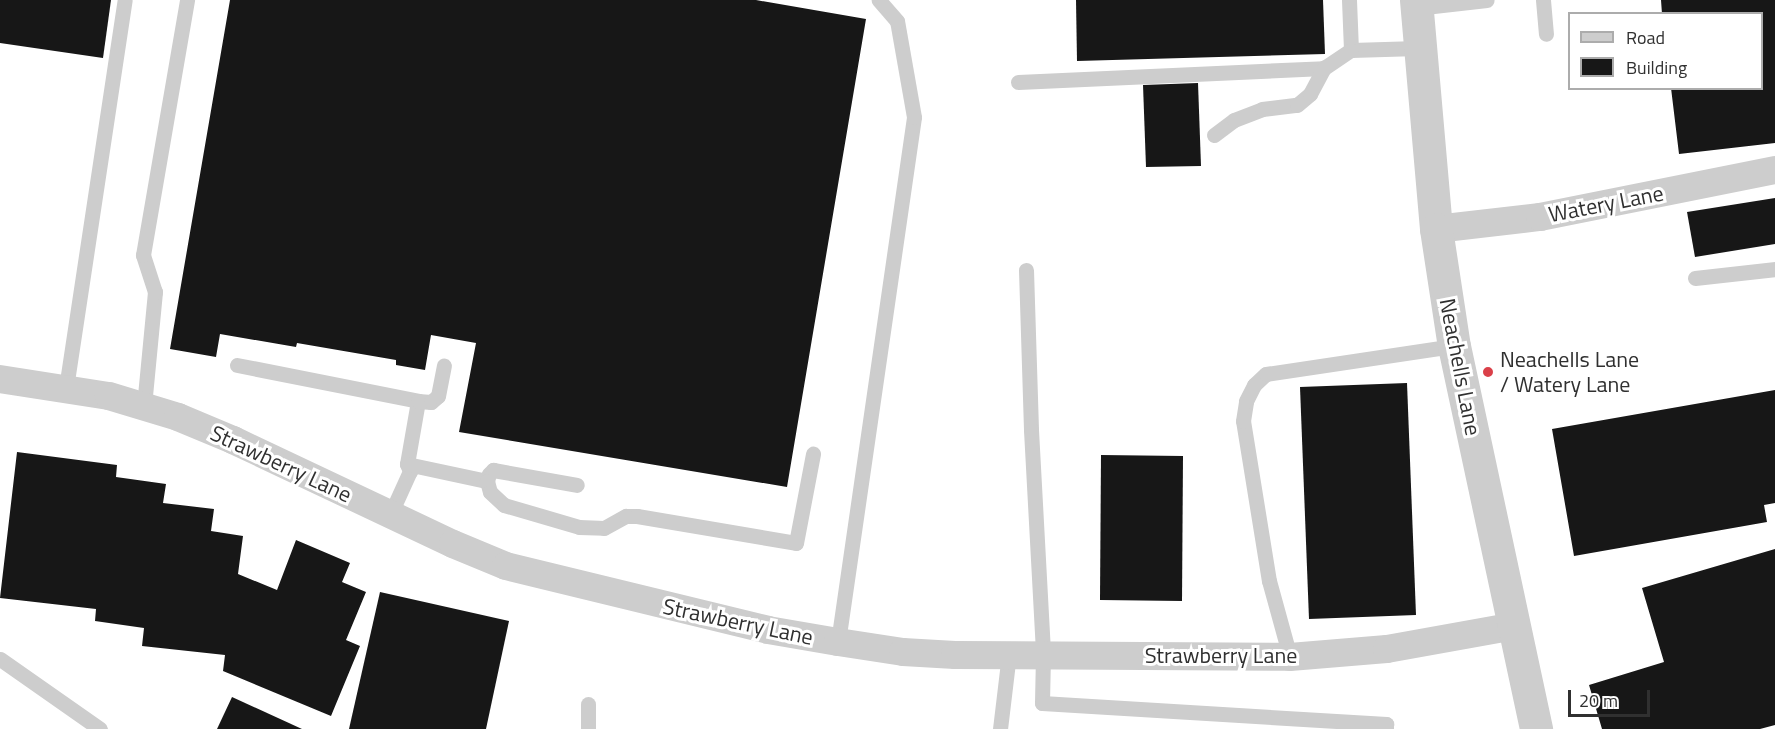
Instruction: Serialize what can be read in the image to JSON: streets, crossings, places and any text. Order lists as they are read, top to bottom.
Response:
{
  "streets": {
    "street": ["Watery Lane", "Neachells Lane", "Strawberry Lane"]
  },
  "crossings": [
    ["Watery Lane", "Neachells Lane"],
    ["Neachells Lane", "Strawberry Lane"]
  ],
  "places": ["Neachells Lane / Watery Lane"],
  "legend": ["Road", "Building"],
  "scale_bar": "20 m"
}
